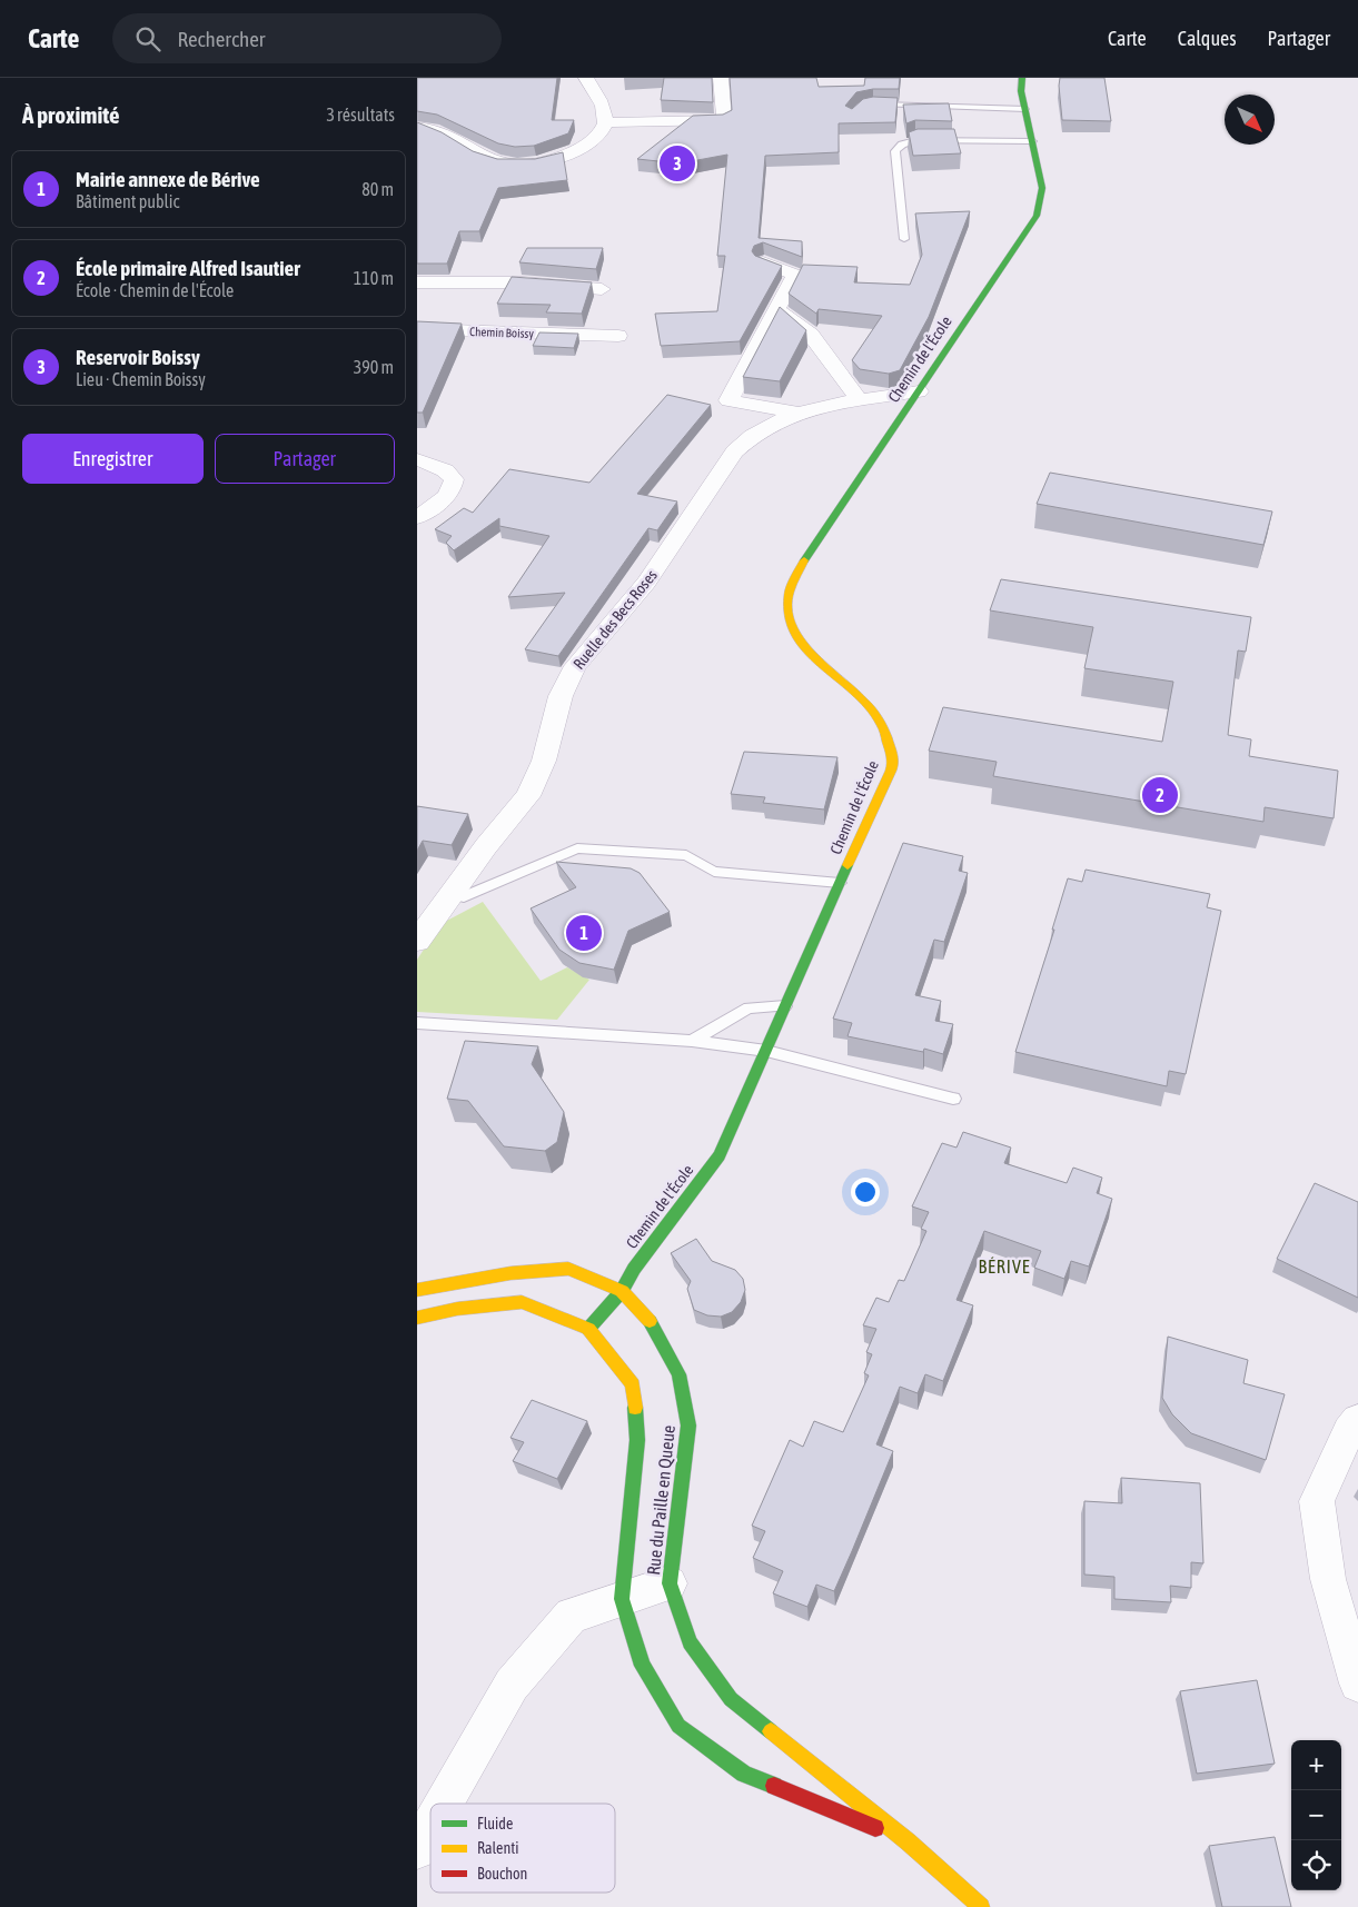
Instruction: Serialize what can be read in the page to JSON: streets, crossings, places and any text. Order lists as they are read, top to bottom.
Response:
{
  "streets": {
    "street": [
      "Chemin Boissy",
      "Chemin de l'École",
      "Ruelle des Becs Roses",
      "Rue du Paille en Queue"
    ]
  },
  "crossings": [
    ["Chemin de l'École", "Ruelle des Becs Roses"],
    ["Chemin de l'École", "Rue du Paille en Queue"]
  ],
  "districts": ["BÉRIVE"],
  "legend": ["Fluide", "Ralenti", "Bouchon"],
  "north": "bottom right",
  "page": {
    "header": "Carte",
    "search": "Rechercher",
    "nav": ["Carte", "Calques", "Partager"],
    "heading": ["À proximité", "3 résultats"],
    "pins": ["3", "2", "1"],
    "list": [
      {
        "mark": "1",
        "name": "Mairie annexe de Bérive",
        "note": "Bâtiment public",
        "value": "80 m"
      },
      {
        "mark": "2",
        "name": "École primaire Alfred Isautier",
        "note": "École · Chemin de l'École",
        "value": "110 m"
      },
      {
        "mark": "3",
        "name": "Reservoir Boissy",
        "note": "Lieu · Chemin Boissy",
        "value": "390 m"
      }
    ],
    "buttons": ["Enregistrer", "Partager"],
    "map_buttons": ["+", "−"]
  }
}
